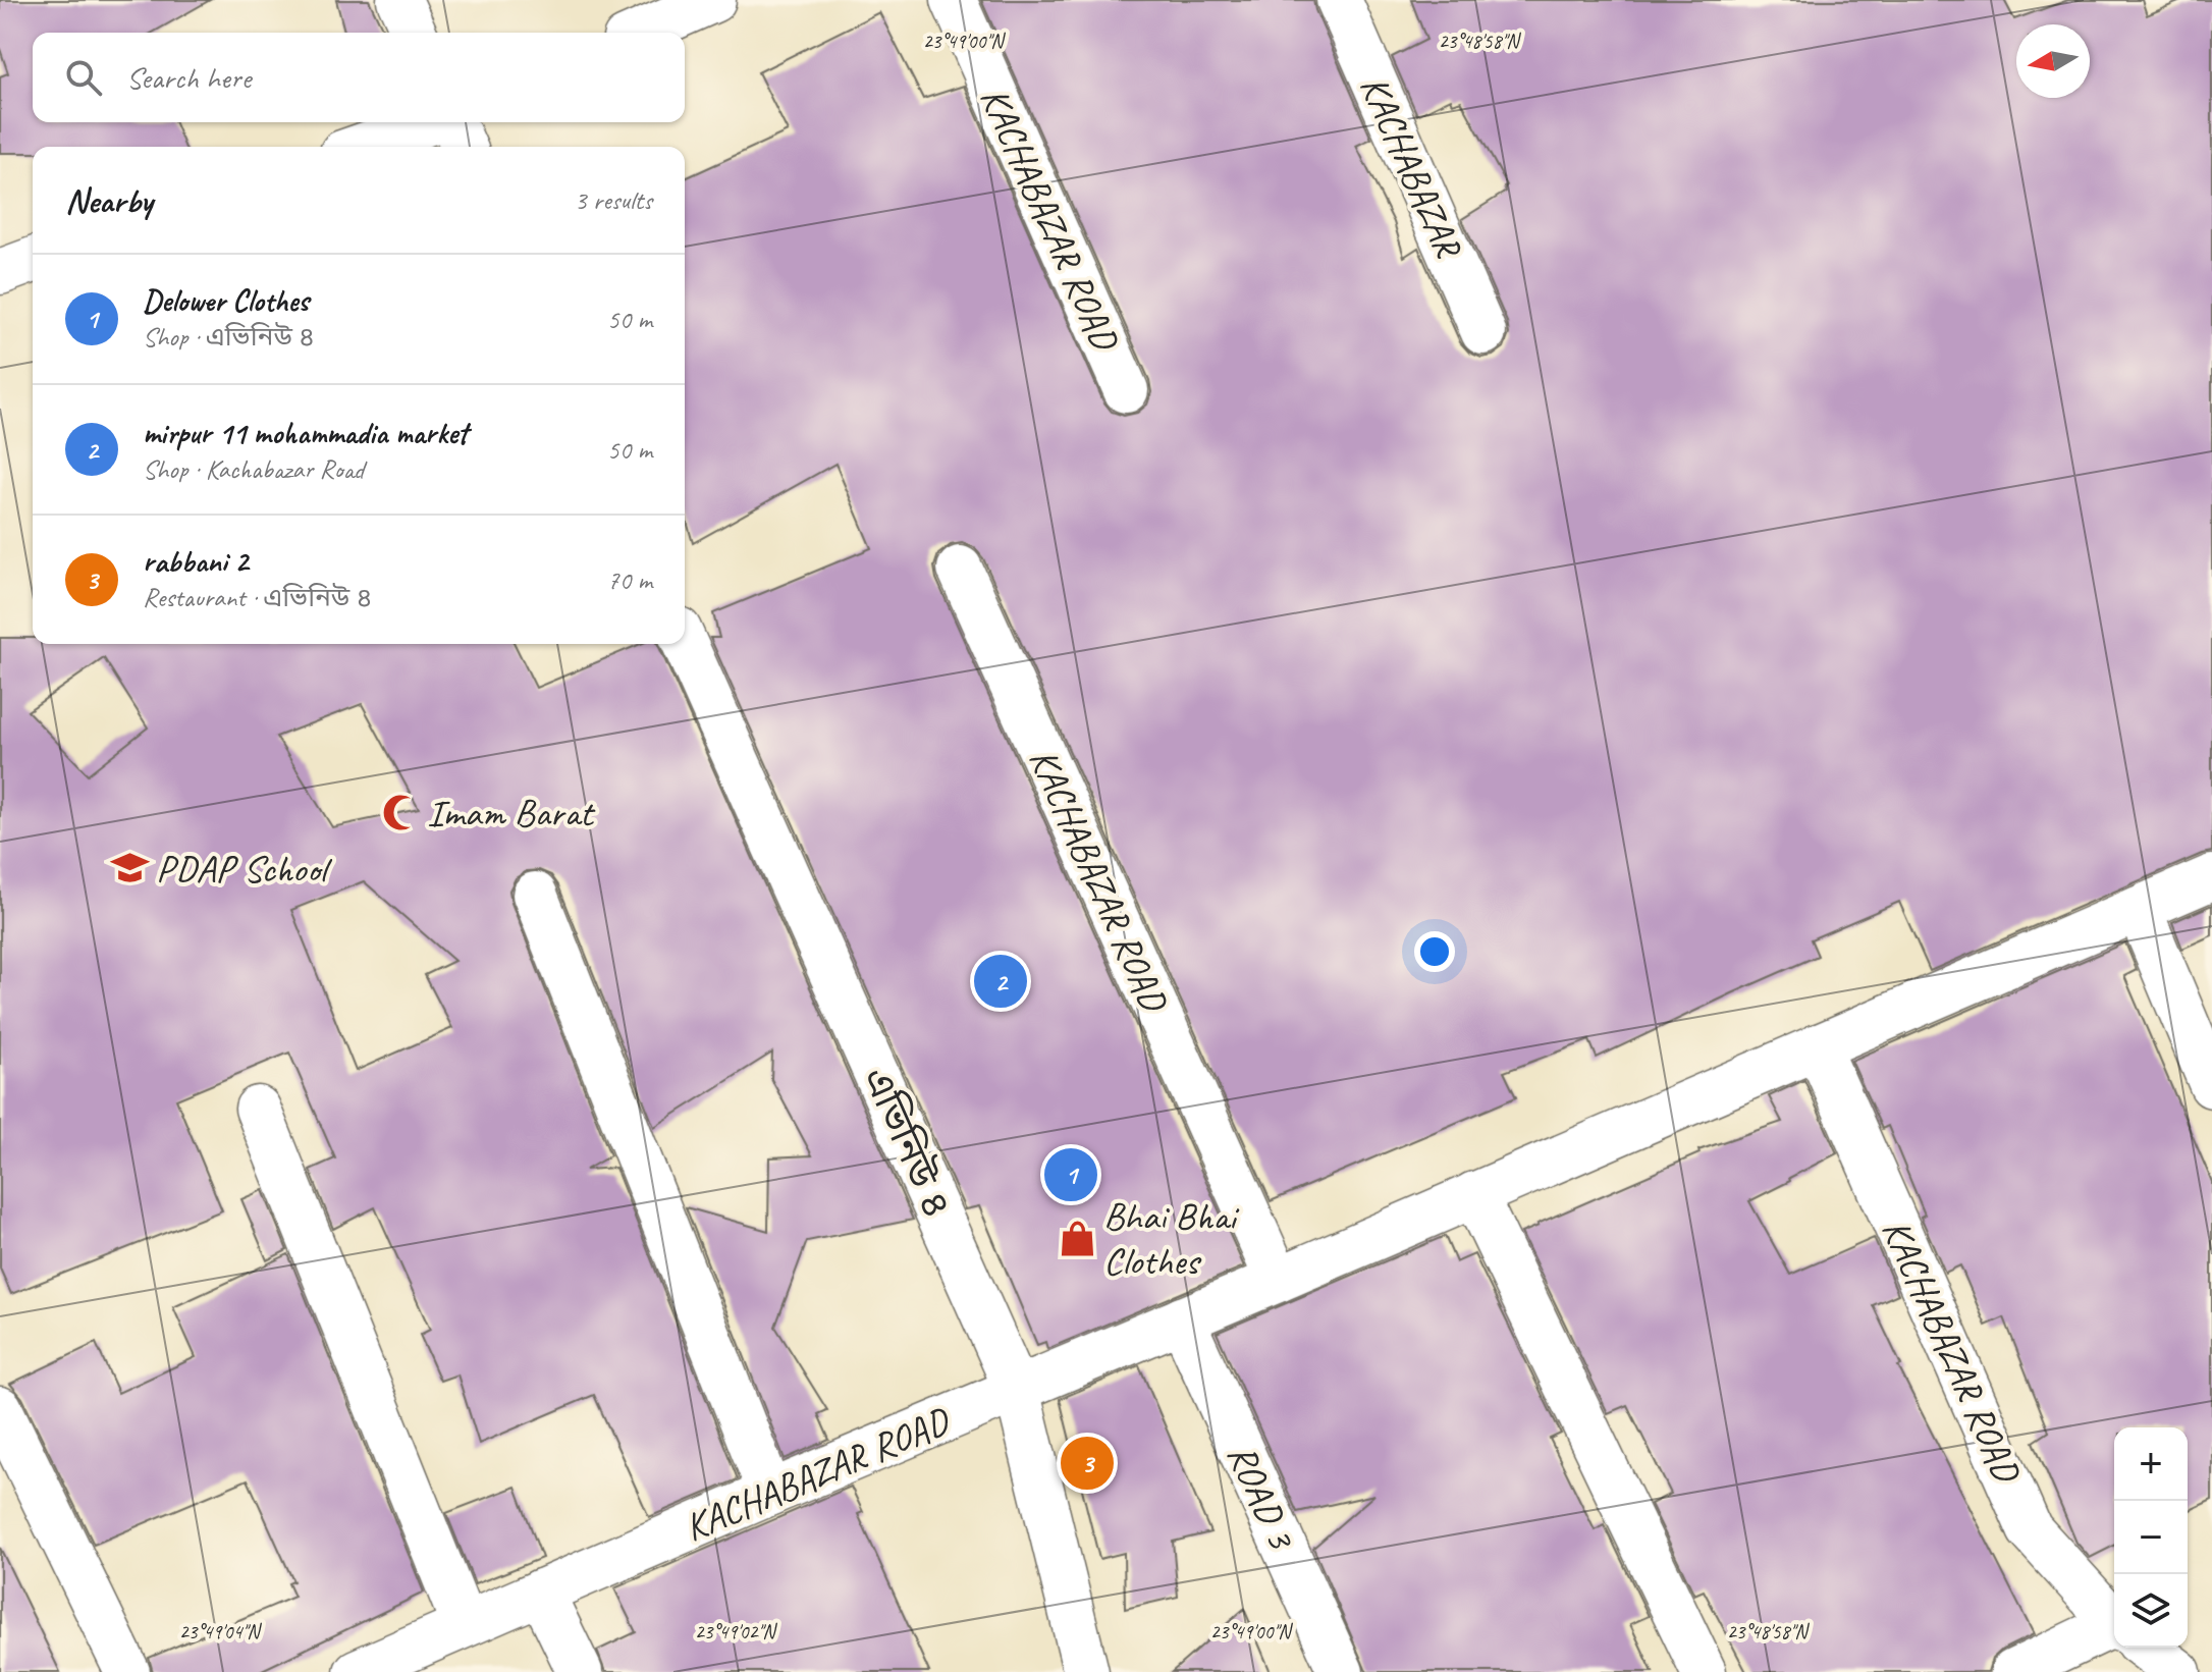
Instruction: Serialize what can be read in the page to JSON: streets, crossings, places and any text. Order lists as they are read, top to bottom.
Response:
{
  "streets": {
    "street": [
      "KACHABAZAR",
      "KACHABAZAR ROAD",
      "এভিনিউ ৪",
      "ROAD 3"
    ]
  },
  "crossings": [
    ["KACHABAZAR ROAD", "এভিনিউ ৪"],
    ["KACHABAZAR ROAD", "ROAD 3"]
  ],
  "places": {
    "mosque": ["Imam Barat"],
    "school or university": ["PDAP School"],
    "shop": ["Bhai Bhai Clothes"]
  },
  "north": "left",
  "page": {
    "search": "Search here",
    "heading": ["Nearby", "3 results"],
    "list": [
      {
        "mark": "1",
        "name": "Delower Clothes",
        "note": "Shop · এভিনিউ ৪",
        "value": "50 m"
      },
      {
        "mark": "2",
        "name": "mirpur 11 mohammadia market",
        "note": "Shop · Kachabazar Road",
        "value": "50 m"
      },
      {
        "mark": "3",
        "name": "rabbani 2",
        "note": "Restaurant · এভিনিউ ৪",
        "value": "70 m"
      }
    ],
    "pins": ["2", "1", "3"],
    "map_buttons": ["+", "−"]
  },
  "coordinates": [
    "23°49'00\"N",
    "23°48'58\"N",
    "23°49'04\"N",
    "23°49'02\"N"
  ]
}
